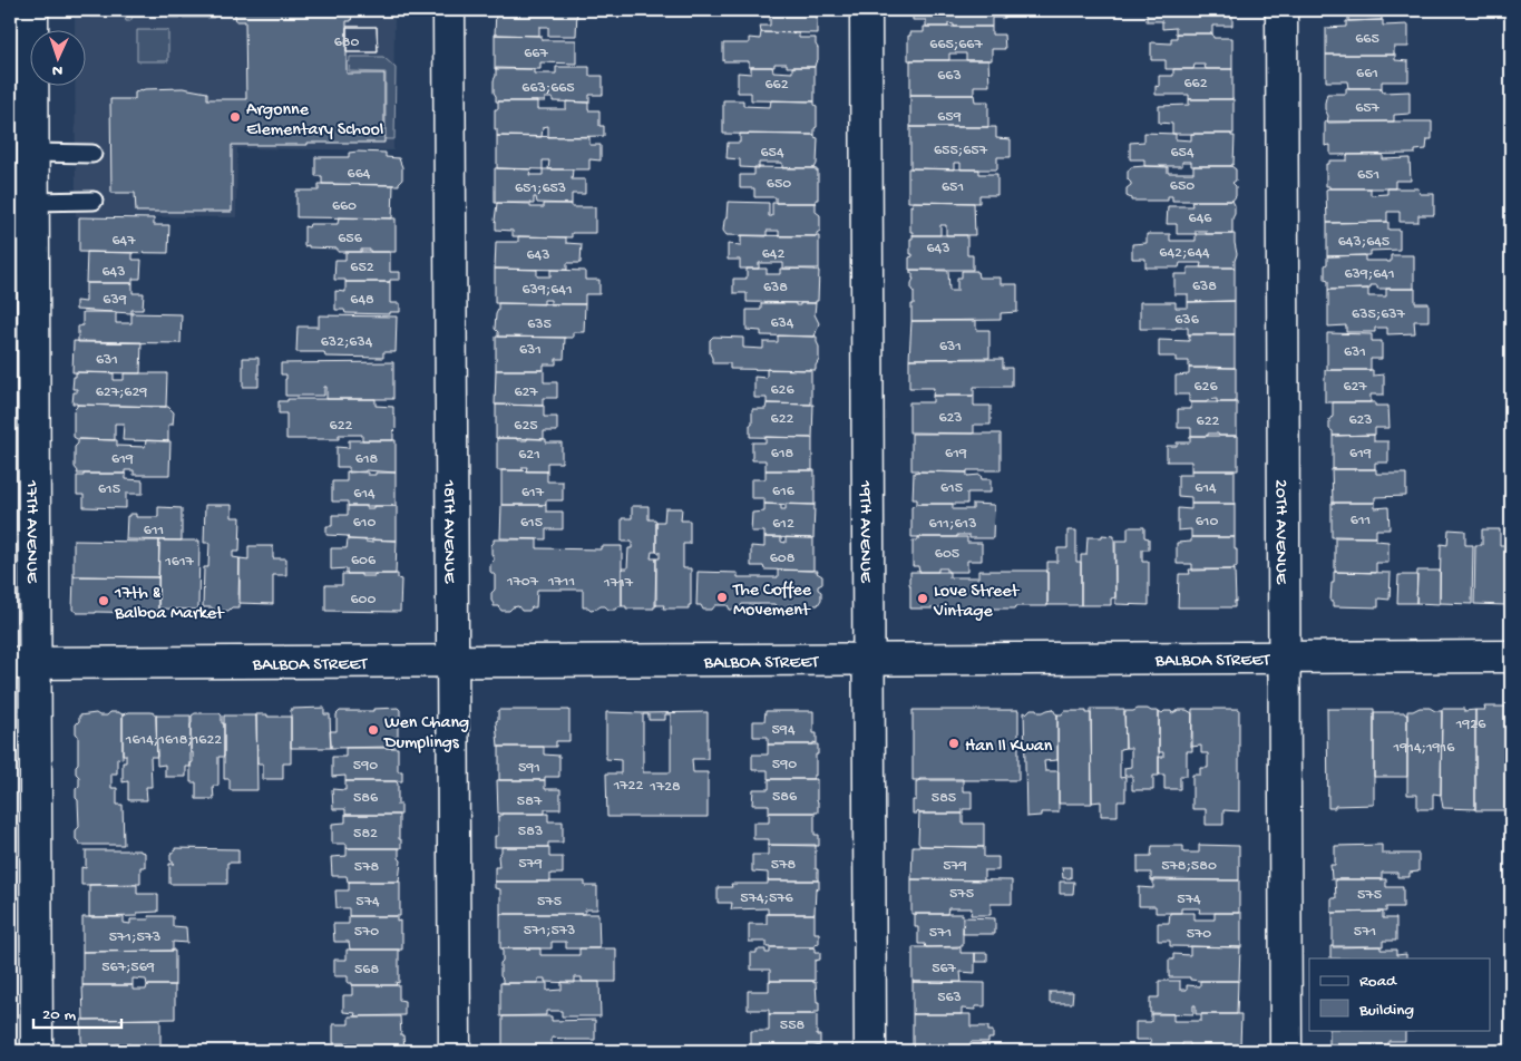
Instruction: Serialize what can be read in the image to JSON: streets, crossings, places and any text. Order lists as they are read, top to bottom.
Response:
{
  "streets": {
    "street": [
      "17TH AVENUE",
      "18TH AVENUE",
      "19TH AVENUE",
      "20TH AVENUE",
      "BALBOA STREET"
    ]
  },
  "crossings": [
    ["17TH AVENUE", "BALBOA STREET"],
    ["18TH AVENUE", "BALBOA STREET"],
    ["19TH AVENUE", "BALBOA STREET"],
    ["20TH AVENUE", "BALBOA STREET"]
  ],
  "places": [
    "Argonne Elementary School",
    "The Coffee Movement",
    "Love Street Vintage",
    "17th & Balboa Market",
    "Wen Chang Dumplings",
    "Han Il Kwan"
  ],
  "house_numbers": [
    "665",
    "680",
    "665;667",
    "667",
    "661",
    "663",
    "662",
    "662",
    "663;665",
    "657",
    "659",
    "655;657",
    "654",
    "654",
    "664",
    "651",
    "650",
    "650",
    "651",
    "651;653",
    "660",
    "646",
    "656",
    "647",
    "643;645",
    "643",
    "642;644",
    "642",
    "643",
    "652",
    "643",
    "639;641",
    "638",
    "638",
    "639;641",
    "639",
    "648",
    "635;637",
    "636",
    "634",
    "635",
    "632;634",
    "631",
    "631",
    "631",
    "631",
    "626",
    "627",
    "626",
    "627;629",
    "627",
    "623",
    "622",
    "623",
    "622",
    "622",
    "625",
    "618",
    "619",
    "619",
    "621",
    "619",
    "618",
    "615",
    "614",
    "615",
    "616",
    "617",
    "614",
    "611",
    "610",
    "610",
    "615",
    "612",
    "611;613",
    "611",
    "605",
    "608",
    "606",
    "1617",
    "1707",
    "1711",
    "1717",
    "600",
    "1926",
    "594",
    "1614;1618;1622",
    "1914;1916",
    "590",
    "590",
    "591",
    "1722",
    "1728",
    "586",
    "586",
    "585",
    "587",
    "583",
    "582",
    "579",
    "578",
    "579",
    "578;580",
    "578",
    "575",
    "575",
    "574;576",
    "574",
    "574",
    "575",
    "571;573",
    "570",
    "571",
    "571",
    "570",
    "571;573",
    "567;569",
    "567",
    "568",
    "563",
    "558"
  ],
  "legend": ["Road", "Building"],
  "scale_bar": "20 m",
  "north": "bottom"
}
